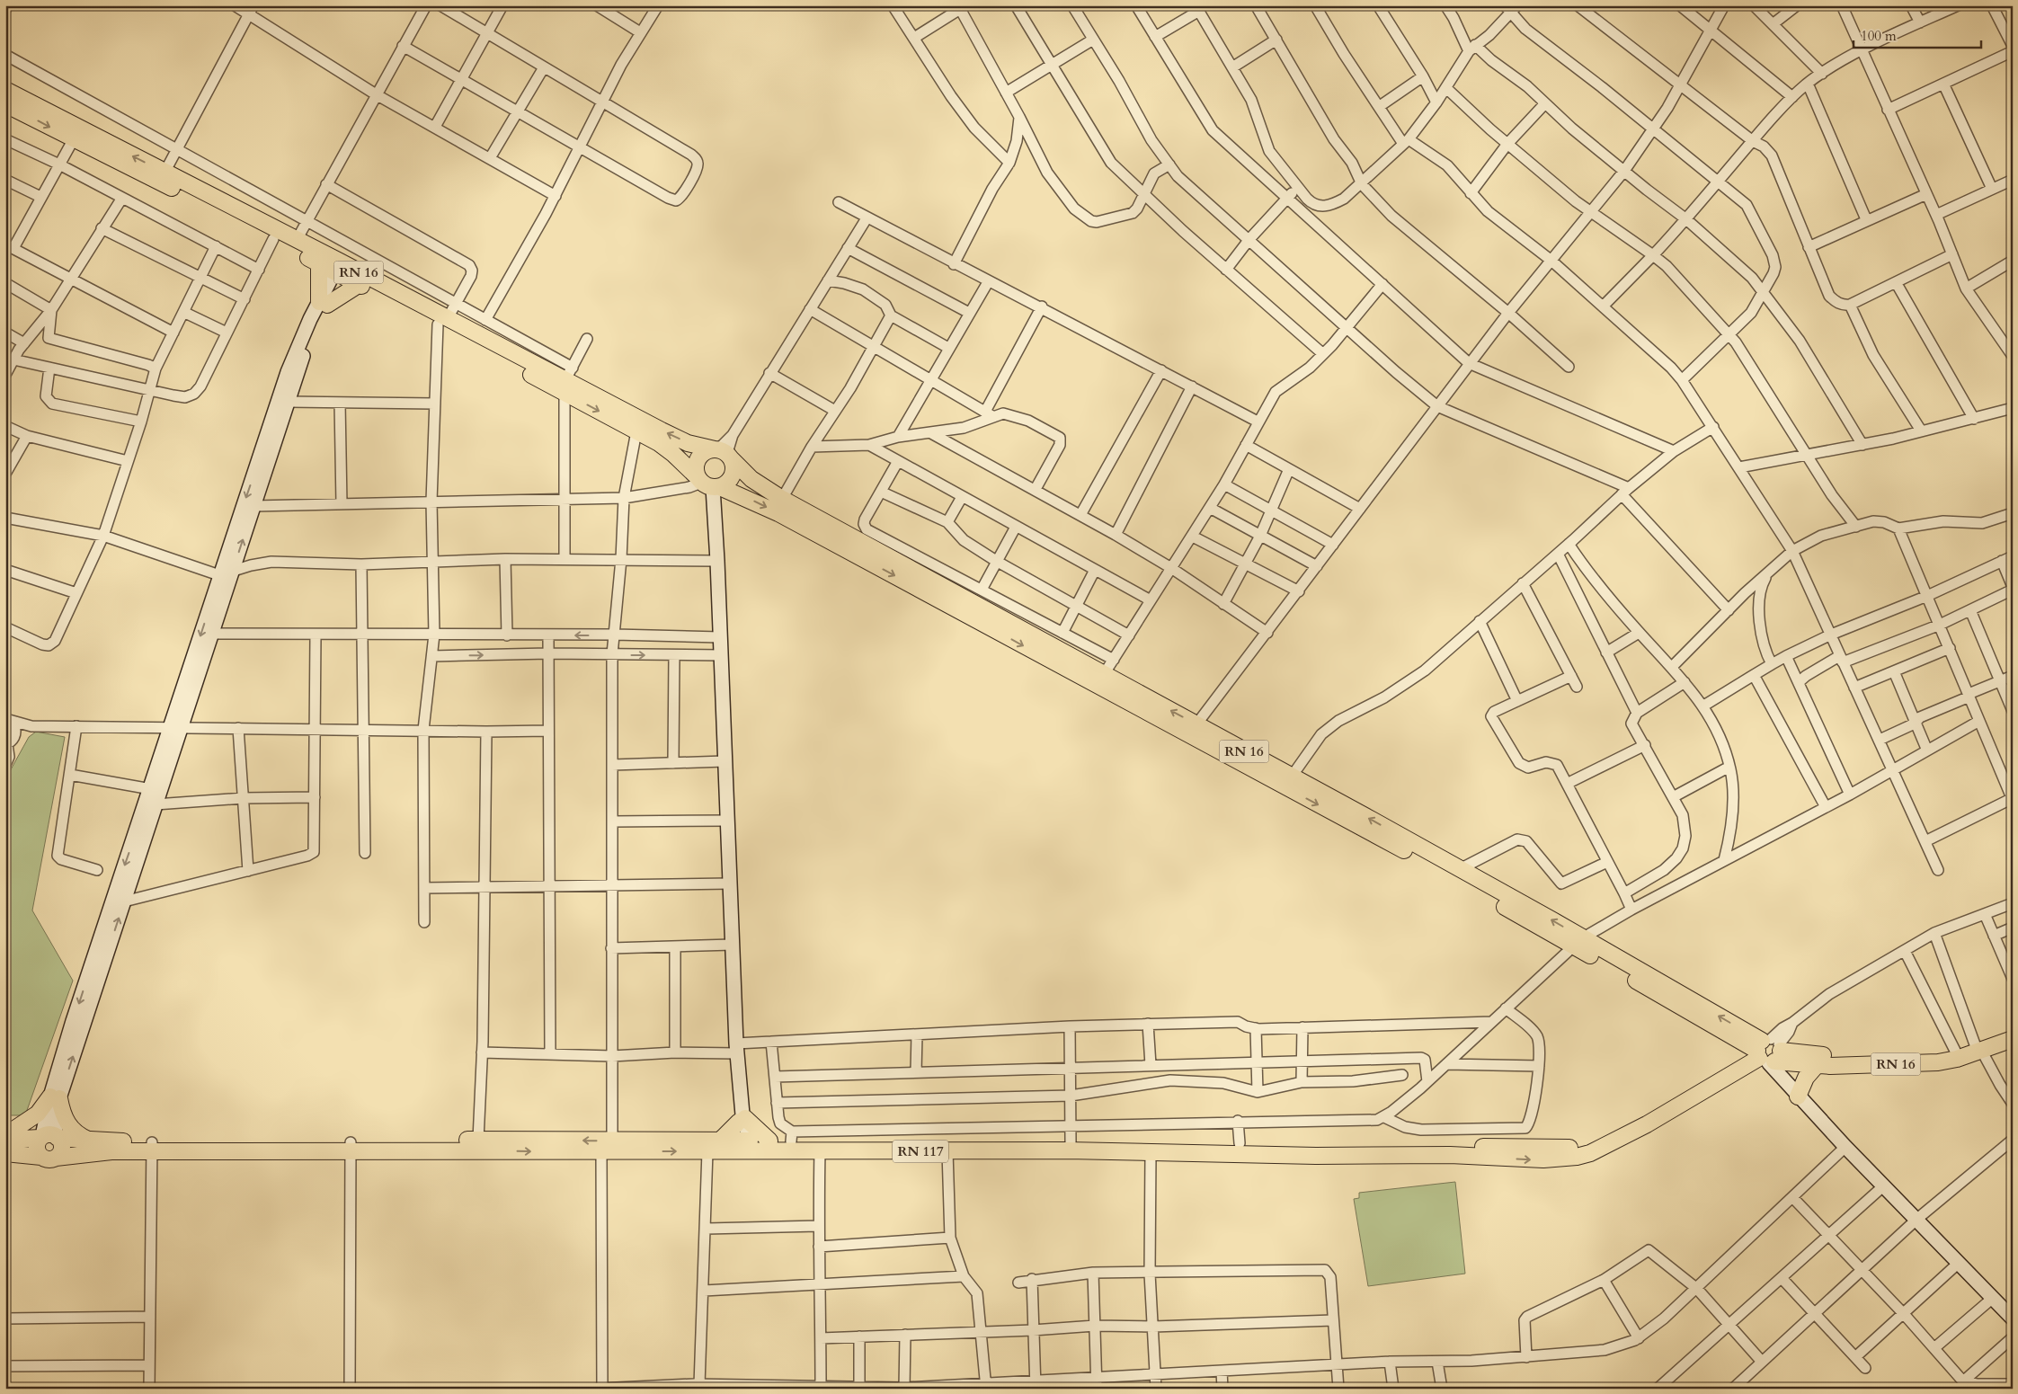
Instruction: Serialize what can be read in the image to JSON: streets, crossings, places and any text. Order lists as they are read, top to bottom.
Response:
{
  "streets": {
    "main road": ["RN 16", "RN 117"]
  },
  "crossings": [
    ["RN 16", "RN 117"]
  ],
  "scale_bar": "100 m"
}
